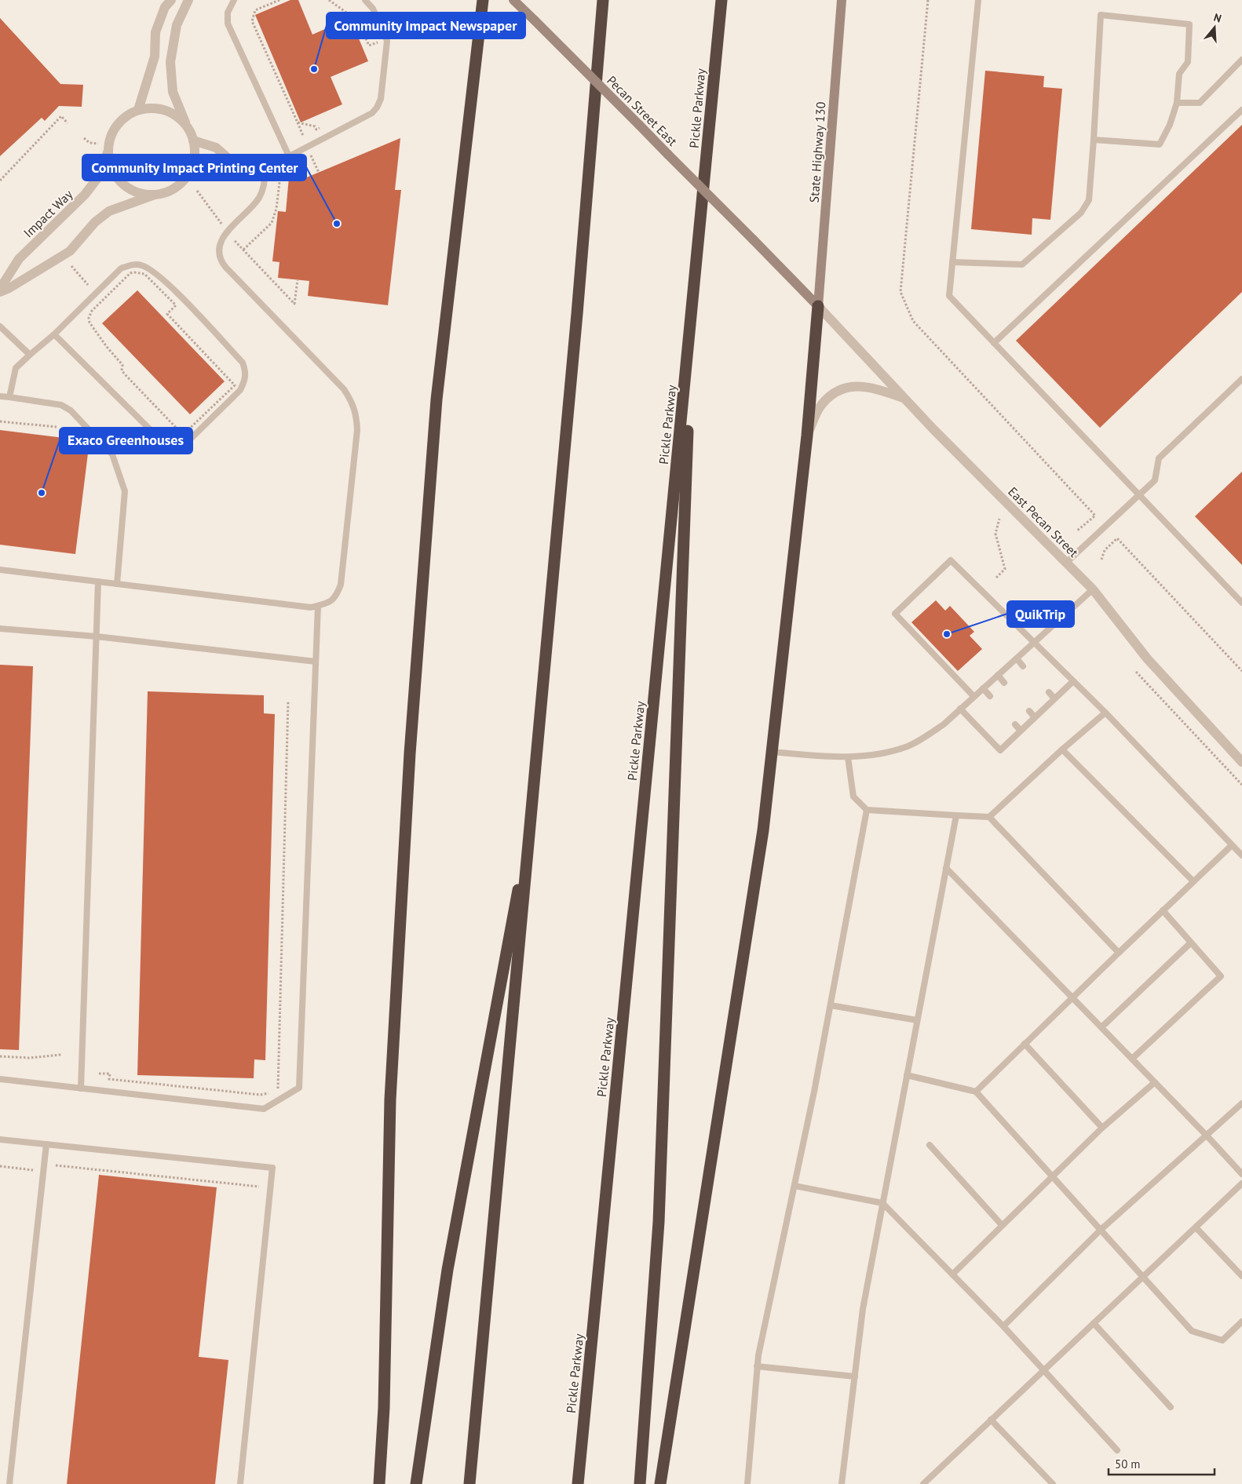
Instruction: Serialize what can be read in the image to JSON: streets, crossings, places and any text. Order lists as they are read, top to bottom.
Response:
{
  "streets": {
    "highway": ["Pickle Parkway"],
    "main road": ["Pecan Street East", "State Highway 130"],
    "street": ["Impact Way", "East Pecan Street"]
  },
  "crossings": [
    ["Pecan Street East", "State Highway 130"],
    ["Pecan Street East", "East Pecan Street"],
    ["State Highway 130", "East Pecan Street"]
  ],
  "places": [
    "Community Impact Newspaper",
    "Community Impact Printing Center",
    "Exaco Greenhouses",
    "QuikTrip"
  ],
  "scale_bar": "50 m",
  "north": "top"
}
